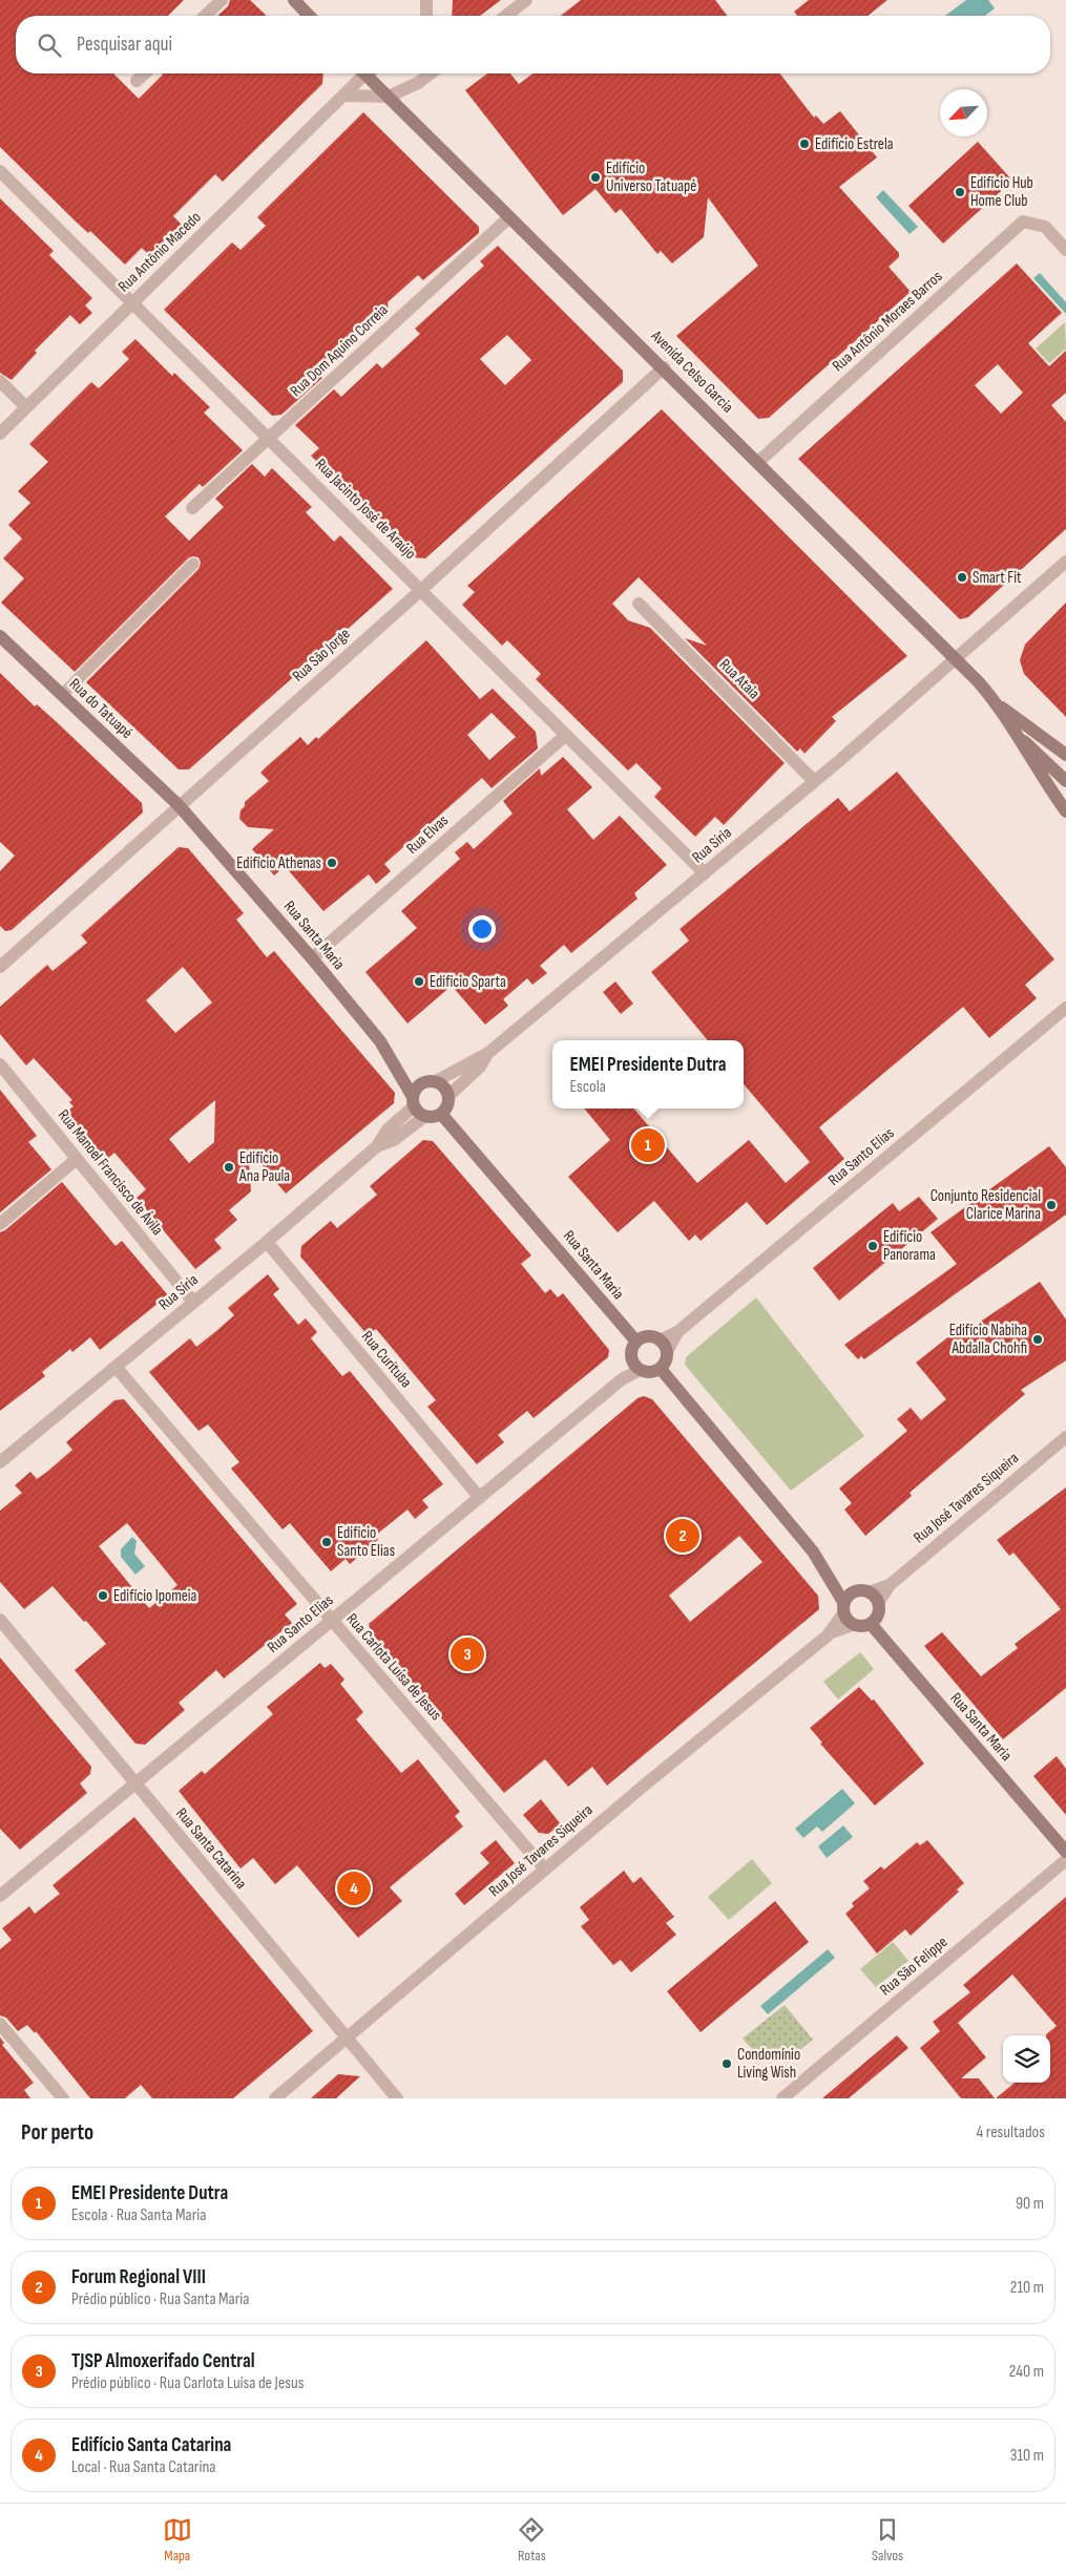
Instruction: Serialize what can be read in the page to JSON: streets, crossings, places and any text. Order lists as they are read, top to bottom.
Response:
{
  "streets": {
    "street": [
      "Rua Antônio Macedo",
      "Rua Antônio Moraes Barros",
      "Rua Dom Aquino Correia",
      "Avenida Celso Garcia",
      "Rua Jacinto José de Araújo",
      "Rua São Jorge",
      "Rua Ataia",
      "Rua do Tatuapé",
      "Rua Elvas",
      "Rua Síria",
      "Rua Santa Maria",
      "Rua Santo Elias",
      "Rua Manoel Francisco de Ávila",
      "Rua Curituba",
      "Rua José Tavares Siqueira",
      "Rua Carlota Luísa de Jesus",
      "Rua Santa Catarina",
      "Rua São Felippe"
    ]
  },
  "crossings": [
    ["Rua Antônio Macedo", "Rua Jacinto José de Araújo"],
    ["Rua Antônio Moraes Barros", "Avenida Celso Garcia"],
    ["Rua Dom Aquino Correia", "Avenida Celso Garcia"],
    ["Rua Dom Aquino Correia", "Rua Jacinto José de Araújo"],
    ["Avenida Celso Garcia", "Rua São Jorge"],
    ["Avenida Celso Garcia", "Rua Síria"],
    ["Rua Jacinto José de Araújo", "Rua São Jorge"],
    ["Rua Jacinto José de Araújo", "Rua Elvas"],
    ["Rua Jacinto José de Araújo", "Rua Síria"],
    ["Rua São Jorge", "Rua do Tatuapé"],
    ["Rua São Jorge", "Rua Santa Maria"],
    ["Rua Ataia", "Rua Síria"],
    ["Rua do Tatuapé", "Rua Santa Maria"],
    ["Rua Elvas", "Rua Santa Maria"],
    ["Rua Síria", "Rua Santa Maria"],
    ["Rua Síria", "Rua Manoel Francisco de Ávila"],
    ["Rua Síria", "Rua Curituba"],
    ["Rua Síria", "Rua Carlota Luísa de Jesus"],
    ["Rua Santa Maria", "Rua Santo Elias"],
    ["Rua Santa Maria", "Rua José Tavares Siqueira"],
    ["Rua Santo Elias", "Rua Curituba"],
    ["Rua Santo Elias", "Rua Carlota Luísa de Jesus"],
    ["Rua Santo Elias", "Rua Santa Catarina"],
    ["Rua José Tavares Siqueira", "Rua Carlota Luísa de Jesus"],
    ["Rua José Tavares Siqueira", "Rua Santa Catarina"]
  ],
  "places": [
    "Edifício Estrela",
    "Edifício Universo Tatuapé",
    "Edifício Hub Home Club",
    "Smart Fit",
    "Edifício Athenas",
    "Edifício Sparta",
    "Edifício Ana Paula",
    "Conjunto Residencial Clarice Marina",
    "Edifício Panorama",
    "Edifício Nabiha Abdalla Chohfi",
    "Edifício Santo Elias",
    "Edifício Ipomeia",
    "Condomínio Living Wish"
  ],
  "north": "bottom left",
  "page": {
    "search": "Pesquisar aqui",
    "popup": ["EMEI Presidente Dutra", "Escola"],
    "pins": [
      "1",
      "2",
      "3",
      "4"
    ],
    "heading": ["Por perto", "4 resultados"],
    "list": [
      {
        "mark": "1",
        "name": "EMEI Presidente Dutra",
        "note": "Escola · Rua Santa Maria",
        "value": "90 m"
      },
      {
        "mark": "2",
        "name": "Forum Regional VIII",
        "note": "Prédio público · Rua Santa Maria",
        "value": "210 m"
      },
      {
        "mark": "3",
        "name": "TJSP Almoxerifado Central",
        "note": "Prédio público · Rua Carlota Luísa de Jesus",
        "value": "240 m"
      },
      {
        "mark": "4",
        "name": "Edifício Santa Catarina",
        "note": "Local · Rua Santa Catarina",
        "value": "310 m"
      }
    ],
    "nav": ["Mapa", "Rotas", "Salvos"]
  }
}
